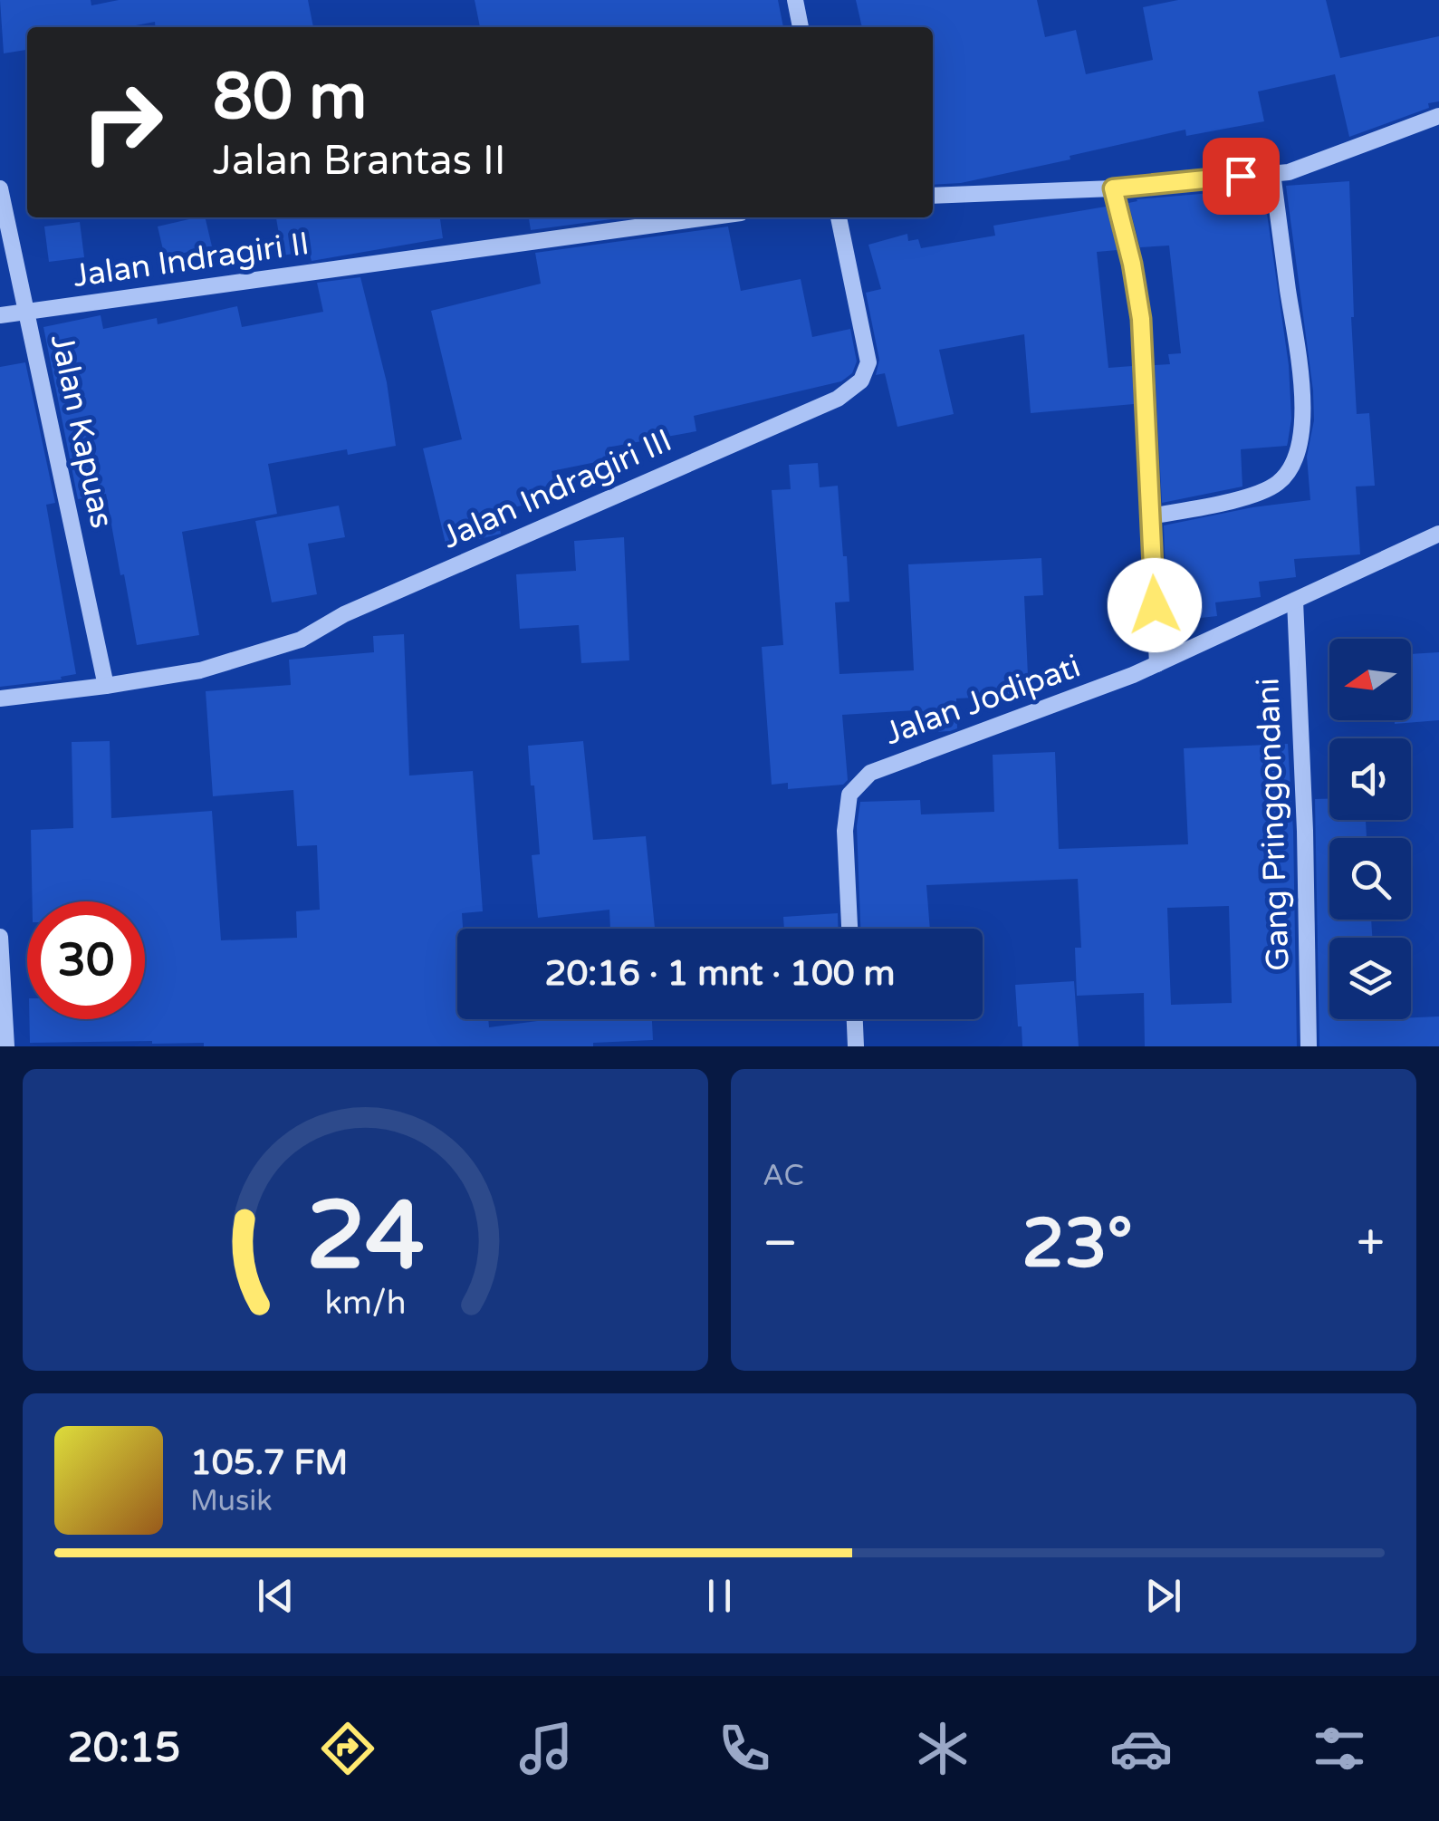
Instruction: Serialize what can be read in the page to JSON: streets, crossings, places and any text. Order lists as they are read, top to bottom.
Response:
{
  "streets": {
    "street": [
      "Jalan Indragiri II",
      "Jalan Kapuas",
      "Jalan Indragiri III",
      "Jalan Jodipati",
      "Gang Pringgondani"
    ]
  },
  "crossings": [
    ["Jalan Indragiri II", "Jalan Kapuas"],
    ["Jalan Kapuas", "Jalan Indragiri III"],
    ["Jalan Jodipati", "Gang Pringgondani"]
  ],
  "north": "left",
  "page": {
    "turn": ["80 m", "Jalan Brantas II"],
    "limit": "30",
    "trip": "20:16 · 1 mnt · 100 m",
    "tile": "AC",
    "heat": ["−", "23°", "+"],
    "song": ["105.7 FM", "Musik"],
    "tabs": "20:15",
    "gauge": ["24", "km/h"]
  }
}
